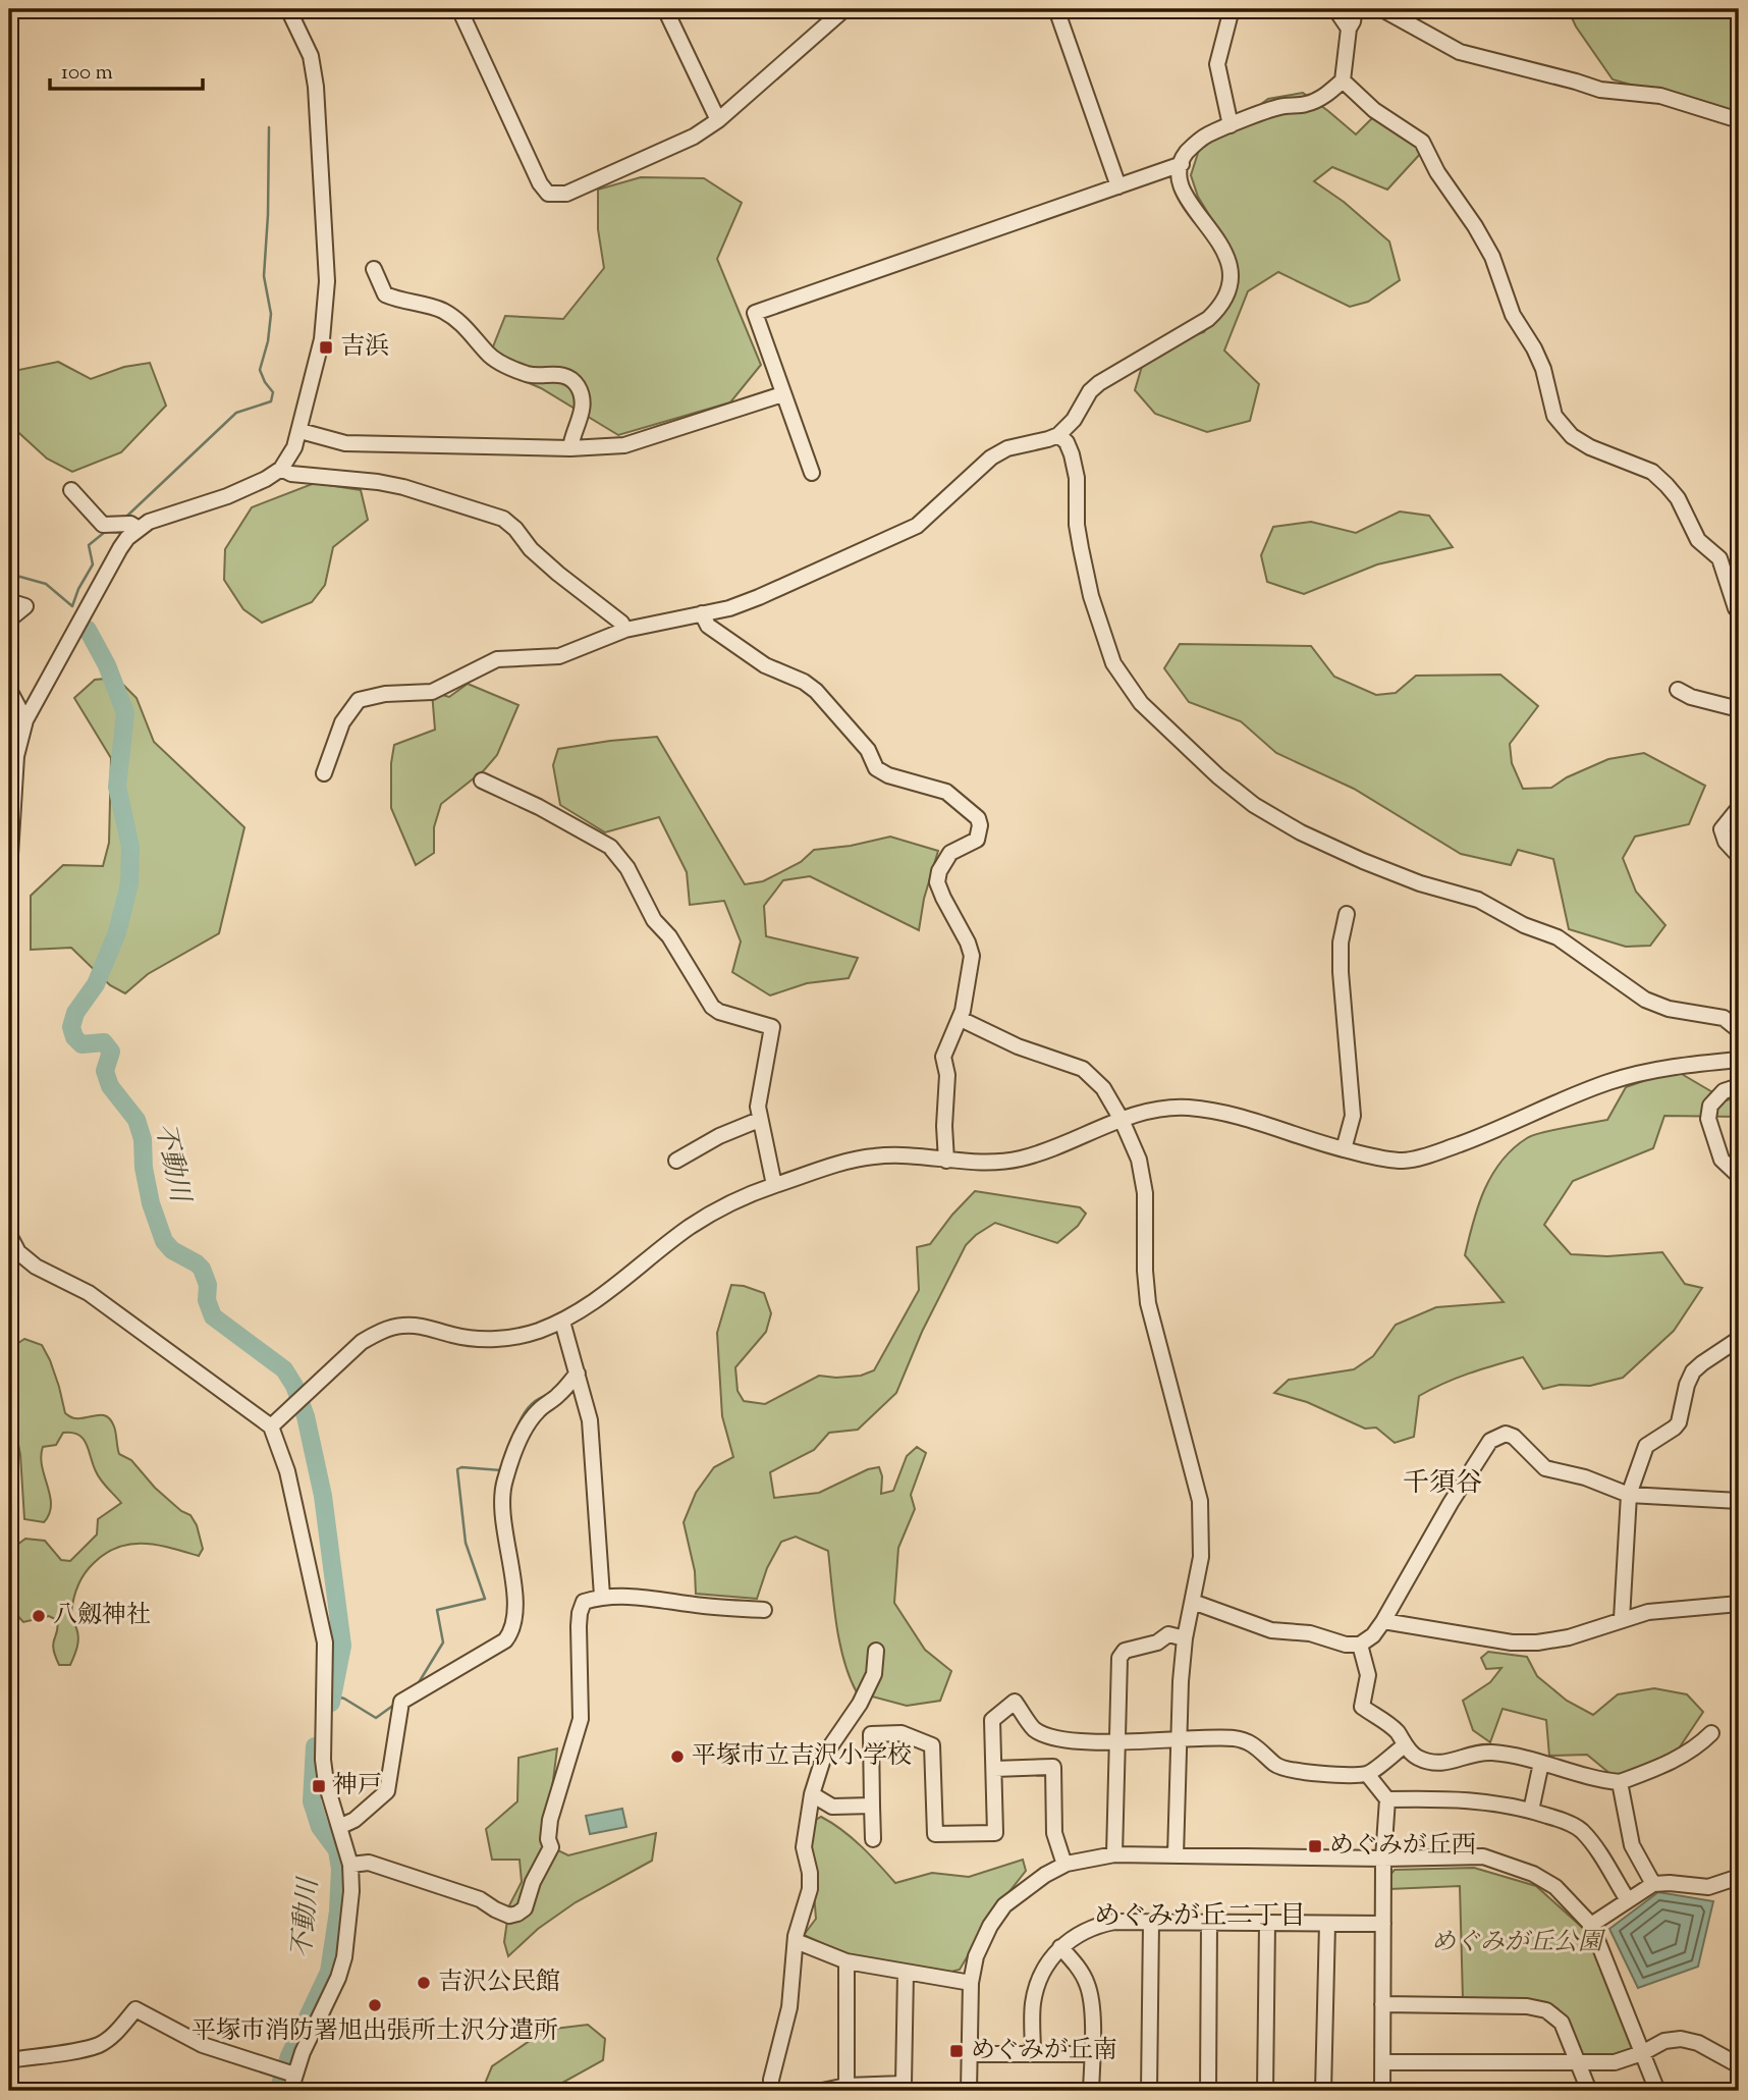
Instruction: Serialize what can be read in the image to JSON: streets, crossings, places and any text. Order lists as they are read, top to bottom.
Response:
{
  "districts": ["千須谷", "めぐみが丘二丁目"],
  "water": ["不動川"],
  "parks": ["めぐみが丘公園"],
  "places": {
    "transit": [
      "吉浜",
      "神戸",
      "めぐみが丘西",
      "めぐみが丘南"
    ],
    "other": [
      "八劔神社",
      "平塚市立吉沢小学校",
      "吉沢公民館",
      "平塚市消防署旭出張所土沢分遣所"
    ]
  },
  "scale_bar": "100 m"
}
